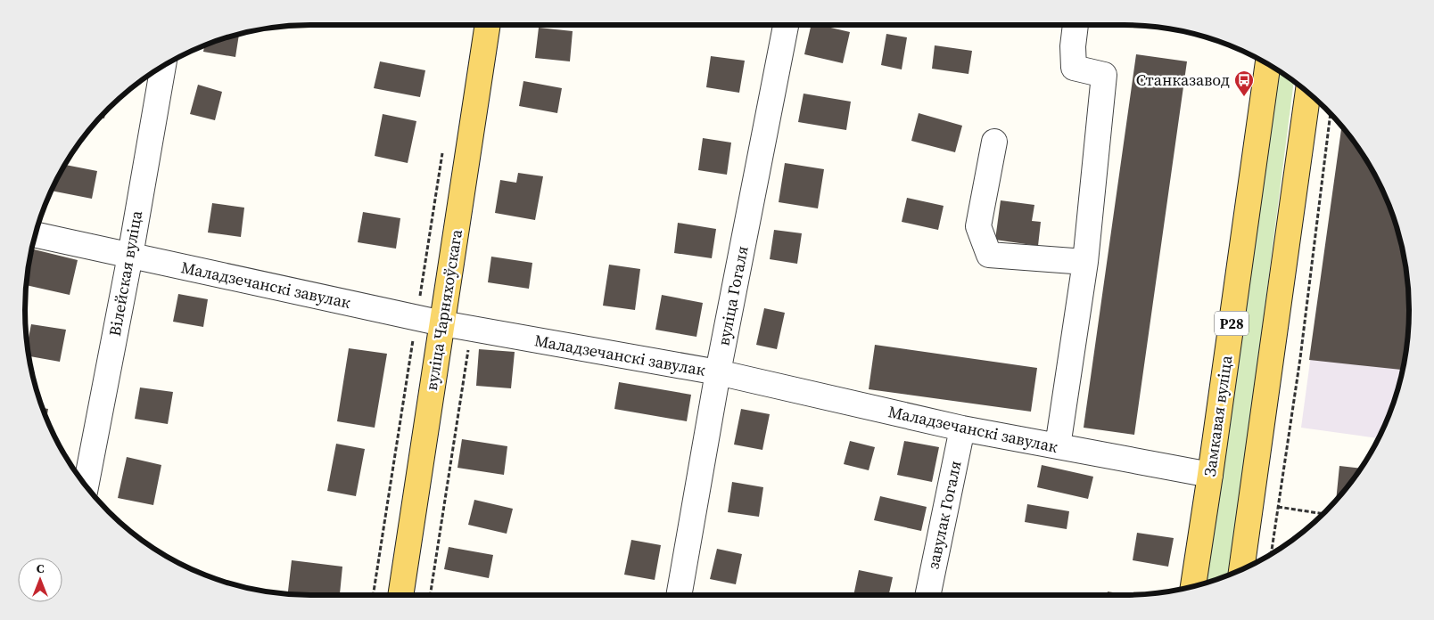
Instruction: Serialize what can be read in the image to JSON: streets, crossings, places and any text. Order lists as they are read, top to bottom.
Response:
{
  "streets": {
    "main road": ["вуліца Чарняхоўскага", "Р28", "Замкавая вуліца"],
    "street": [
      "Вілейская вуліца",
      "Маладзечанскі завулак",
      "вуліца Гогаля",
      "завулак Гогаля"
    ]
  },
  "crossings": [
    ["Вілейская вуліца", "Маладзечанскі завулак"],
    ["Маладзечанскі завулак", "вуліца Гогаля"],
    ["Маладзечанскі завулак", "вуліца Чарняхоўскага"],
    ["Маладзечанскі завулак", "Замкавая вуліца"],
    ["Маладзечанскі завулак", "завулак Гогаля"]
  ],
  "places": {
    "bus stop": ["Станказавод"]
  },
  "north": "top"
}
